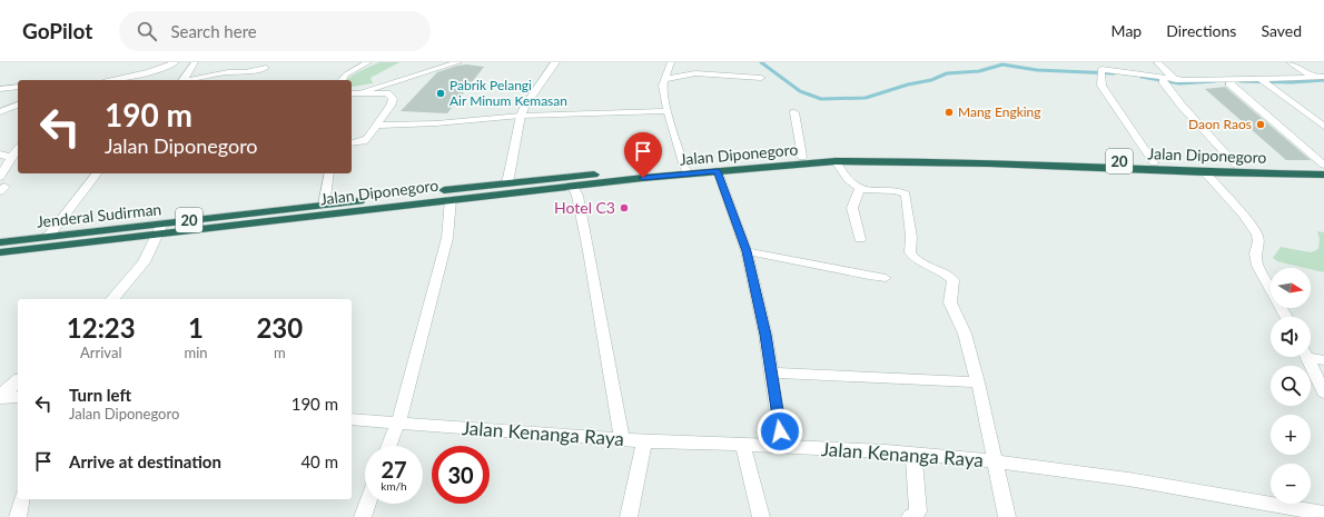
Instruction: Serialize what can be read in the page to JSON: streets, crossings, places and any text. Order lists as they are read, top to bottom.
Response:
{
  "streets": {
    "highway": ["Jalan Diponegoro", "20", "Jenderal Sudirman"],
    "street": ["Jalan Kenanga Raya"]
  },
  "crossings": [
    ["Jalan Diponegoro", "Jenderal Sudirman"]
  ],
  "places": [
    "Pabrik Pelangi Air Minum Kemasan",
    "Mang Engking",
    "Daon Raos",
    "Hotel C3"
  ],
  "north": "right",
  "page": {
    "header": "GoPilot",
    "search": "Search here",
    "nav": ["Map", "Directions", "Saved"],
    "turn": ["190 m", "Jalan Diponegoro"],
    "map_buttons": ["+", "−"],
    "eta": [
      "12:23",
      "Arrival",
      "1",
      "min",
      "230",
      "m"
    ],
    "list": [
      {
        "name": "Turn left",
        "note": "Jalan Diponegoro",
        "value": "190 m"
      },
      {
        "name": "Arrive at destination",
        "value": "40 m"
      }
    ],
    "speed": "27 km/h",
    "limit": "30"
  }
}
